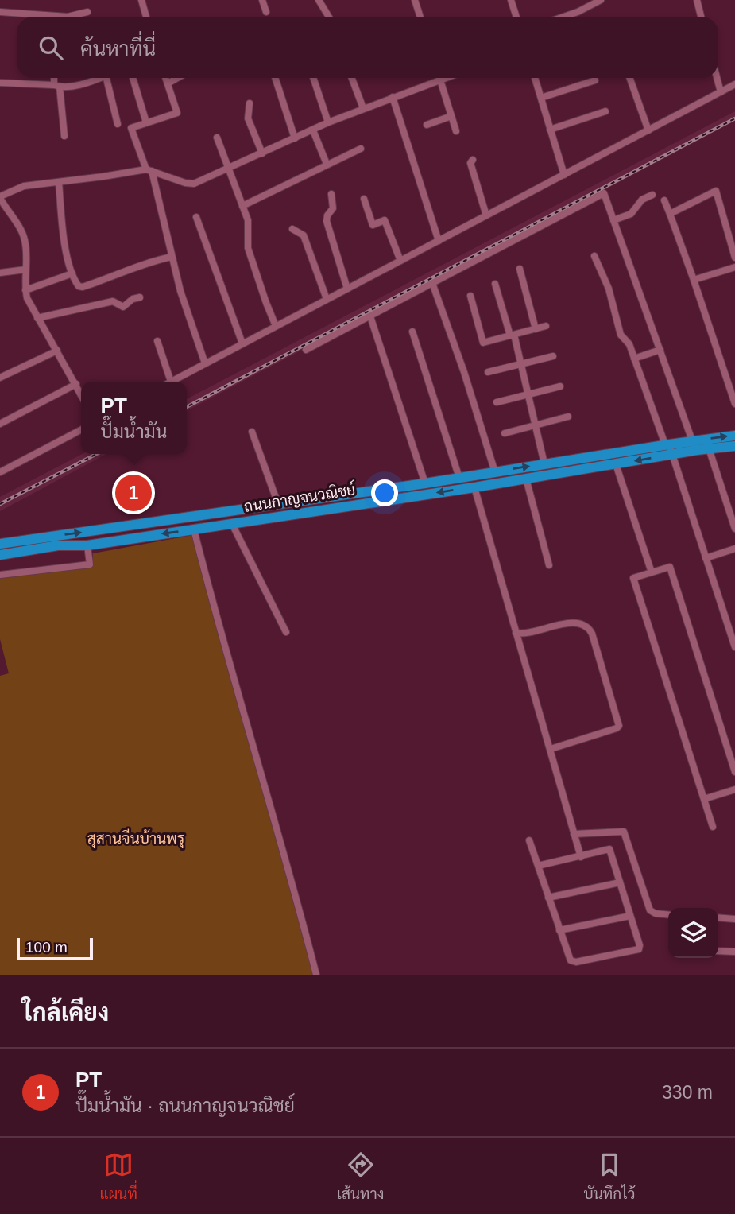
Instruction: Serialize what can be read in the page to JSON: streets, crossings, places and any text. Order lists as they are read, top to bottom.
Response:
{
  "streets": {
    "highway": ["ถนนกาญจนวณิชย์"]
  },
  "parks": ["สุสานจีนบ้านพรุ"],
  "scale_bar": "100 m",
  "page": {
    "search": "ค้นหาที่นี่",
    "popup": ["PT", "ปั๊มน้ำมัน"],
    "pins": "1",
    "scale": "100 m",
    "heading": "ใกล้เคียง",
    "list": [
      {
        "mark": "1",
        "name": "PT",
        "note": "ปั๊มน้ำมัน · ถนนกาญจนวณิชย์",
        "value": "330 m"
      }
    ],
    "nav": ["แผนที่", "เส้นทาง", "บันทึกไว้"]
  }
}
